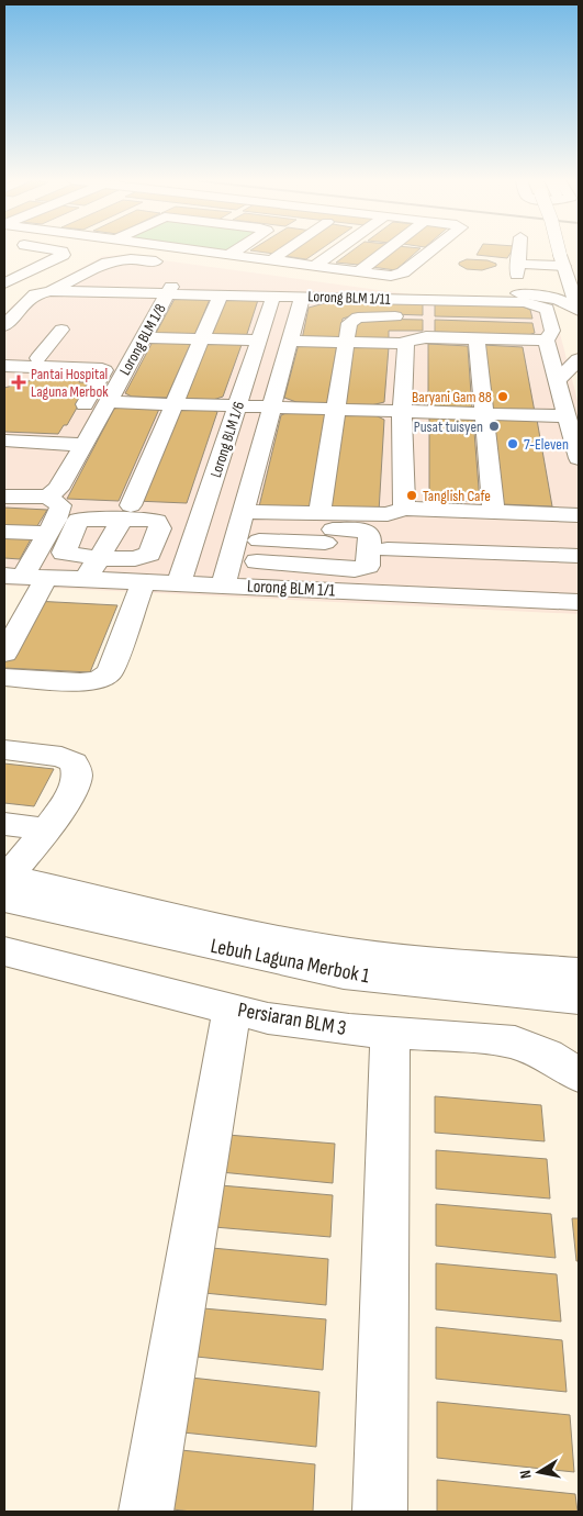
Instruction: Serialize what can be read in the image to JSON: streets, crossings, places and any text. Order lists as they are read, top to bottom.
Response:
{
  "streets": {
    "main road": [
      "Lorong BLM 1/11",
      "Lorong BLM 1/8",
      "Lorong BLM 1/6",
      "Lorong BLM 1/1",
      "Lebuh Laguna Merbok 1",
      "Persiaran BLM 3"
    ]
  },
  "crossings": [
    ["Lorong BLM 1/11", "Lorong BLM 1/8"],
    ["Lorong BLM 1/11", "Lorong BLM 1/6"],
    ["Lorong BLM 1/6", "Lorong BLM 1/1"]
  ],
  "places": {
    "health": ["Pantai Hospital Laguna Merbok"],
    "other": [
      "Baryani Gam 88",
      "Pusat tuisyen",
      "7-Eleven",
      "Tanglish Cafe"
    ]
  },
  "north": "left"
}
